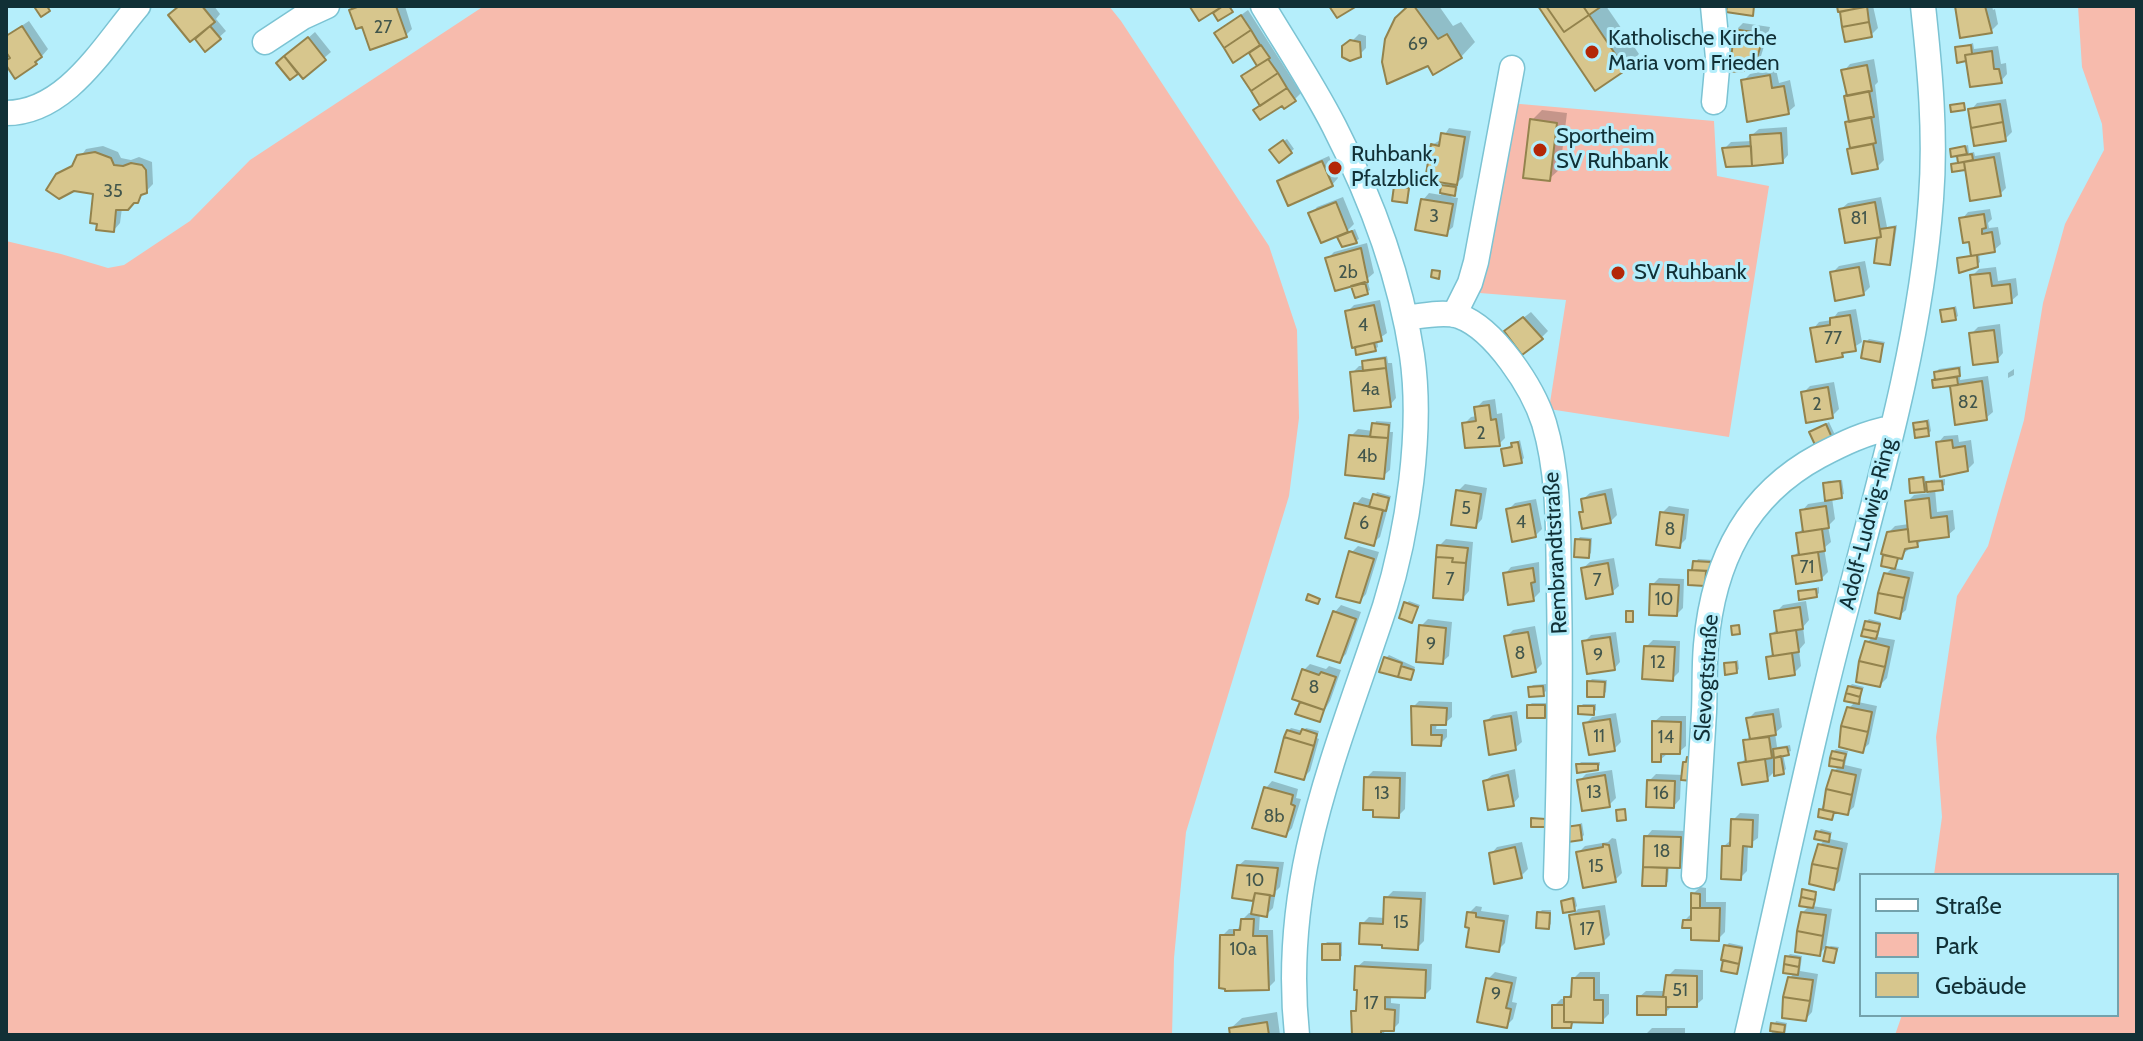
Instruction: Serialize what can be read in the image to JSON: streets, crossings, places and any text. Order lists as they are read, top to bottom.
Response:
{
  "streets": {
    "street": ["Adolf-Ludwig-Ring", "Rembrandtstraße", "Slevogtstraße"]
  },
  "crossings": [
    ["Adolf-Ludwig-Ring", "Slevogtstraße"]
  ],
  "places": [
    "Katholische Kirche Maria vom Frieden",
    "Sportheim SV Ruhbank",
    "Ruhbank, Pfalzblick",
    "SV Ruhbank"
  ],
  "house_numbers": [
    "27",
    "69",
    "35",
    "3",
    "81",
    "2b",
    "4",
    "77",
    "4a",
    "82",
    "2",
    "2",
    "4b",
    "5",
    "4",
    "6",
    "8",
    "71",
    "7",
    "7",
    "10",
    "9",
    "8",
    "9",
    "12",
    "8",
    "11",
    "14",
    "13",
    "13",
    "16",
    "8b",
    "18",
    "15",
    "10",
    "15",
    "17",
    "10a",
    "51",
    "9",
    "17"
  ],
  "legend": ["Straße", "Park", "Gebäude"]
}
